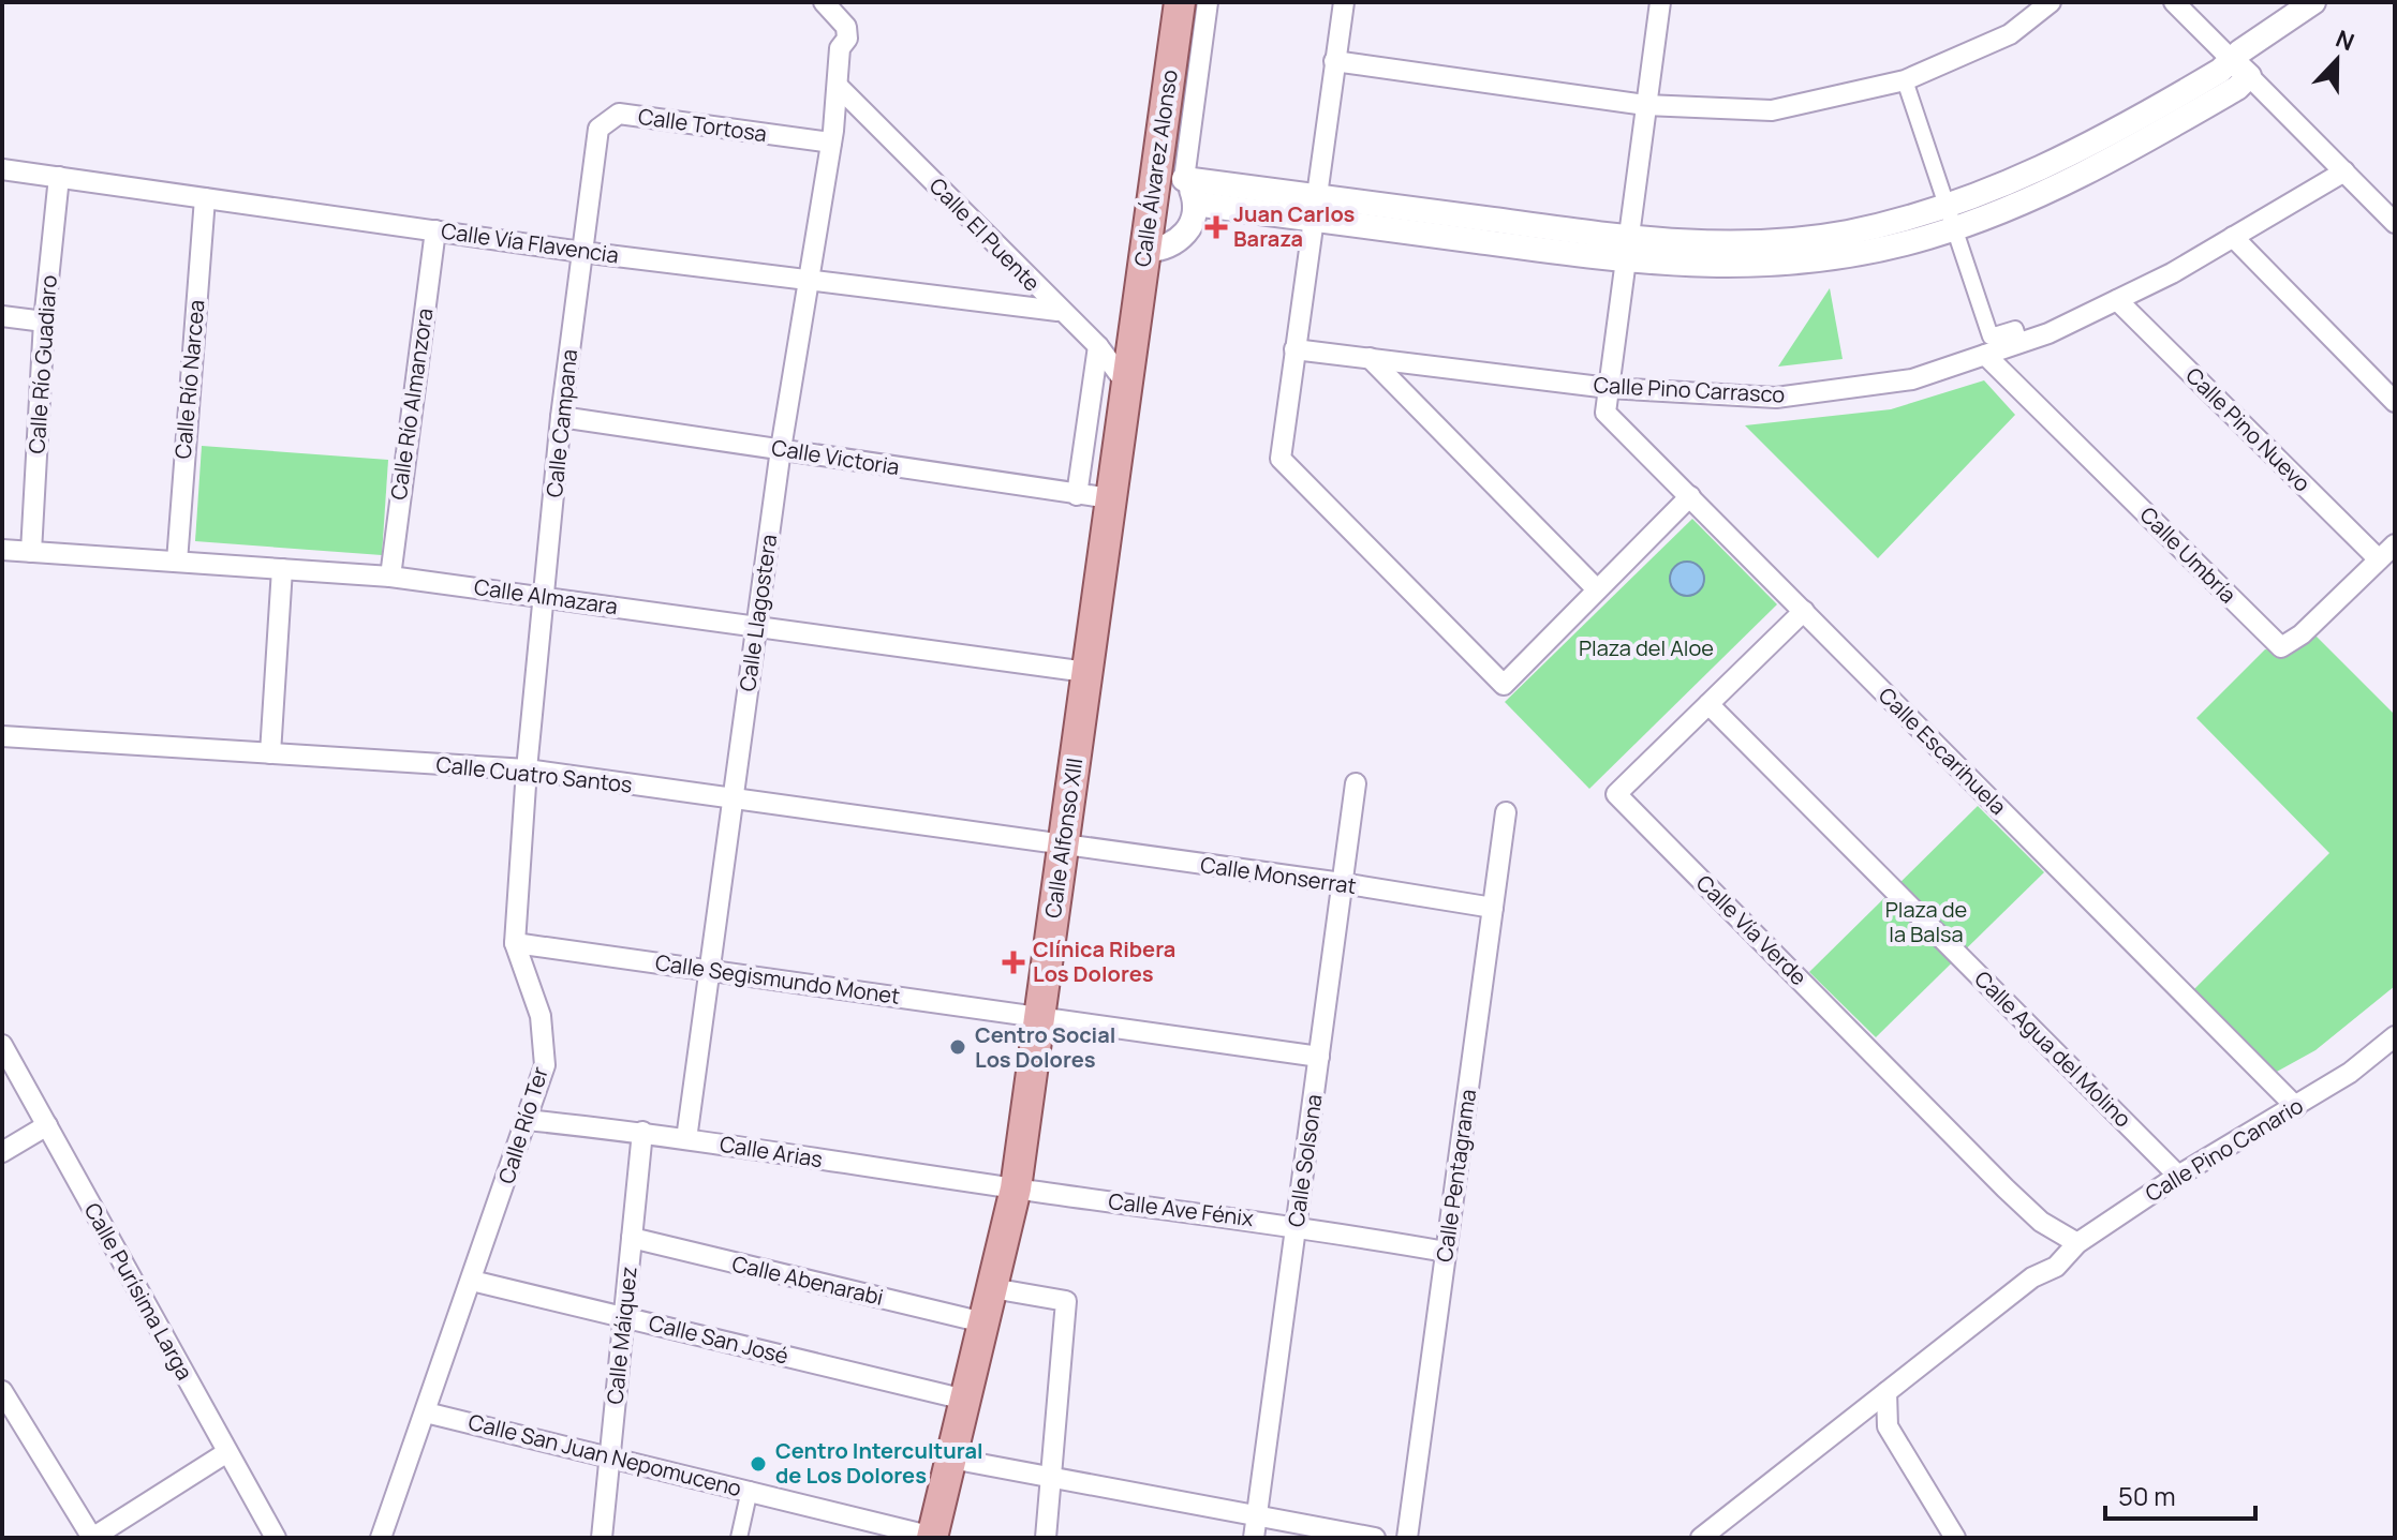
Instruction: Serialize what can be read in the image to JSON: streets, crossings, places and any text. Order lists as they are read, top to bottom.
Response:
{
  "streets": {
    "main road": ["Calle Álvarez Alonso", "Calle Alfonso XIII"],
    "street": [
      "Calle Tortosa",
      "Calle El Puente",
      "Calle Vía Flavencia",
      "Calle Río Guadiaro",
      "Calle Río Narcea",
      "Calle Pino Carrasco",
      "Calle Río Almanzora",
      "Calle Campana",
      "Calle Pino Nuevo",
      "Calle Victoria",
      "Calle Umbría",
      "Calle Almazara",
      "Calle Llagostera",
      "Calle Escarihuela",
      "Calle Cuatro Santos",
      "Calle Monserrat",
      "Calle Vía Verde",
      "Calle Segismundo Monet",
      "Calle Agua del Molino",
      "Calle Río Ter",
      "Calle Pino Canario",
      "Calle Arias",
      "Calle Solsona",
      "Calle Pentagrama",
      "Calle Ave Fénix",
      "Calle Abenarabi",
      "Calle Purísima Larga",
      "Calle Máiquez",
      "Calle San José",
      "Calle San Juan Nepomuceno"
    ]
  },
  "crossings": [
    ["Calle Tortosa", "Calle Vía Flavencia"],
    ["Calle Tortosa", "Calle Campana"],
    ["Calle Tortosa", "Calle Llagostera"],
    ["Calle Álvarez Alonso", "Calle Alfonso XIII"],
    ["Calle El Puente", "Calle Vía Flavencia"],
    ["Calle El Puente", "Calle Llagostera"],
    ["Calle El Puente", "Calle Alfonso XIII"],
    ["Calle Vía Flavencia", "Calle Río Guadiaro"],
    ["Calle Vía Flavencia", "Calle Río Narcea"],
    ["Calle Vía Flavencia", "Calle Río Almanzora"],
    ["Calle Vía Flavencia", "Calle Campana"],
    ["Calle Vía Flavencia", "Calle Llagostera"],
    ["Calle Río Guadiaro", "Calle Almazara"],
    ["Calle Río Narcea", "Calle Almazara"],
    ["Calle Pino Carrasco", "Calle Pino Nuevo"],
    ["Calle Pino Carrasco", "Calle Umbría"],
    ["Calle Pino Carrasco", "Calle Escarihuela"],
    ["Calle Río Almanzora", "Calle Almazara"],
    ["Calle Campana", "Calle Victoria"],
    ["Calle Campana", "Calle Almazara"],
    ["Calle Campana", "Calle Río Ter"],
    ["Calle Pino Nuevo", "Calle Umbría"],
    ["Calle Victoria", "Calle Llagostera"],
    ["Calle Victoria", "Calle Alfonso XIII"],
    ["Calle Almazara", "Calle Llagostera"],
    ["Calle Almazara", "Calle Alfonso XIII"],
    ["Calle Almazara", "Calle Río Ter"],
    ["Calle Llagostera", "Calle Cuatro Santos"],
    ["Calle Llagostera", "Calle Segismundo Monet"],
    ["Calle Llagostera", "Calle Arias"],
    ["Calle Escarihuela", "Calle Vía Verde"],
    ["Calle Escarihuela", "Calle Pino Canario"],
    ["Calle Cuatro Santos", "Calle Alfonso XIII"],
    ["Calle Cuatro Santos", "Calle Monserrat"],
    ["Calle Cuatro Santos", "Calle Río Ter"],
    ["Calle Alfonso XIII", "Calle Monserrat"],
    ["Calle Alfonso XIII", "Calle Segismundo Monet"],
    ["Calle Alfonso XIII", "Calle Arias"],
    ["Calle Alfonso XIII", "Calle Ave Fénix"],
    ["Calle Alfonso XIII", "Calle Abenarabi"],
    ["Calle Alfonso XIII", "Calle San José"],
    ["Calle Alfonso XIII", "Calle San Juan Nepomuceno"],
    ["Calle Monserrat", "Calle Solsona"],
    ["Calle Monserrat", "Calle Pentagrama"],
    ["Calle Vía Verde", "Calle Agua del Molino"],
    ["Calle Vía Verde", "Calle Pino Canario"],
    ["Calle Segismundo Monet", "Calle Río Ter"],
    ["Calle Segismundo Monet", "Calle Solsona"],
    ["Calle Agua del Molino", "Calle Pino Canario"],
    ["Calle Río Ter", "Calle Arias"],
    ["Calle Río Ter", "Calle San José"],
    ["Calle Río Ter", "Calle San Juan Nepomuceno"],
    ["Calle Arias", "Calle Ave Fénix"],
    ["Calle Arias", "Calle Máiquez"],
    ["Calle Solsona", "Calle Ave Fénix"],
    ["Calle Pentagrama", "Calle Ave Fénix"],
    ["Calle Abenarabi", "Calle Máiquez"],
    ["Calle Máiquez", "Calle San José"],
    ["Calle Máiquez", "Calle San Juan Nepomuceno"]
  ],
  "parks": ["Plaza del Aloe", "Plaza de la Balsa"],
  "places": {
    "health": ["Juan Carlos Baraza", "Clínica Ribera Los Dolores"],
    "other": ["Centro Social Los Dolores", "Centro Intercultural de Los Dolores"]
  },
  "scale_bar": "50 m",
  "north": "top"
}
